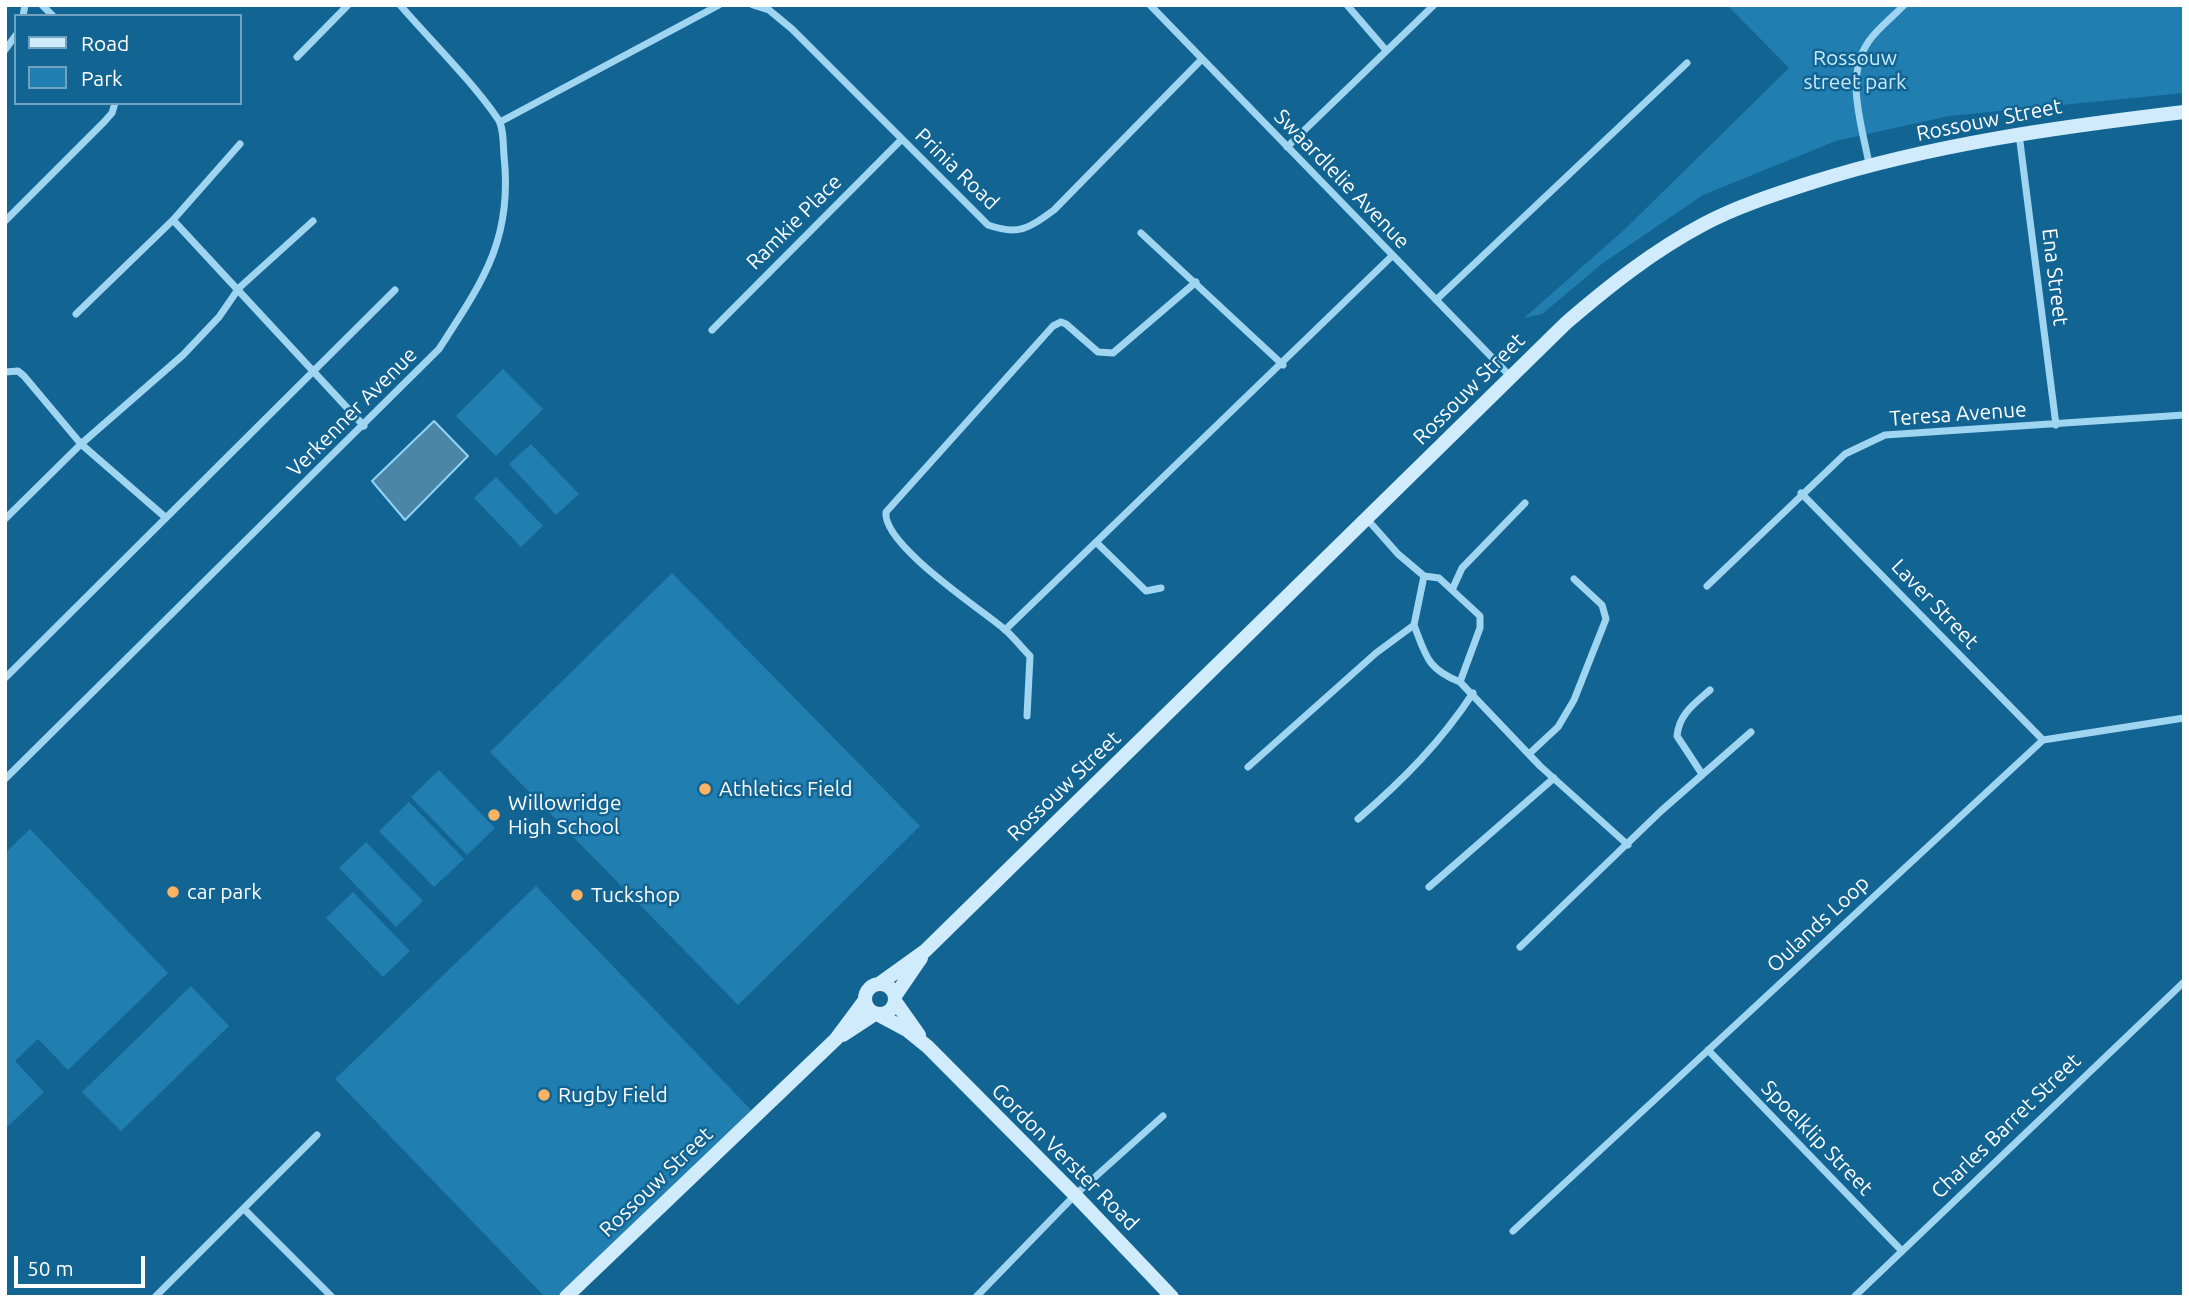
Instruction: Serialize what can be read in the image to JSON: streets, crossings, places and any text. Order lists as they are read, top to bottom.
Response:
{
  "streets": {
    "main road": ["Rossouw Street", "Gordon Verster Road"],
    "street": [
      "Prinia Road",
      "Swaardlelie Avenue",
      "Ramkie Place",
      "Ena Street",
      "Verkenner Avenue",
      "Teresa Avenue",
      "Laver Street",
      "Oulands Loop",
      "Charles Barret Street",
      "Spoelklip Street"
    ]
  },
  "crossings": [
    ["Rossouw Street", "Swaardlelie Avenue"],
    ["Rossouw Street", "Ena Street"],
    ["Rossouw Street", "Gordon Verster Road"],
    ["Prinia Road", "Swaardlelie Avenue"],
    ["Prinia Road", "Ramkie Place"],
    ["Ena Street", "Teresa Avenue"],
    ["Teresa Avenue", "Laver Street"],
    ["Laver Street", "Oulands Loop"],
    ["Oulands Loop", "Spoelklip Street"],
    ["Charles Barret Street", "Spoelklip Street"]
  ],
  "parks": ["Rossouw street park"],
  "places": [
    "Athletics Field",
    "Willowridge High School",
    "car park",
    "Tuckshop",
    "Rugby Field"
  ],
  "legend": ["Road", "Park"],
  "scale_bar": "50 m"
}
